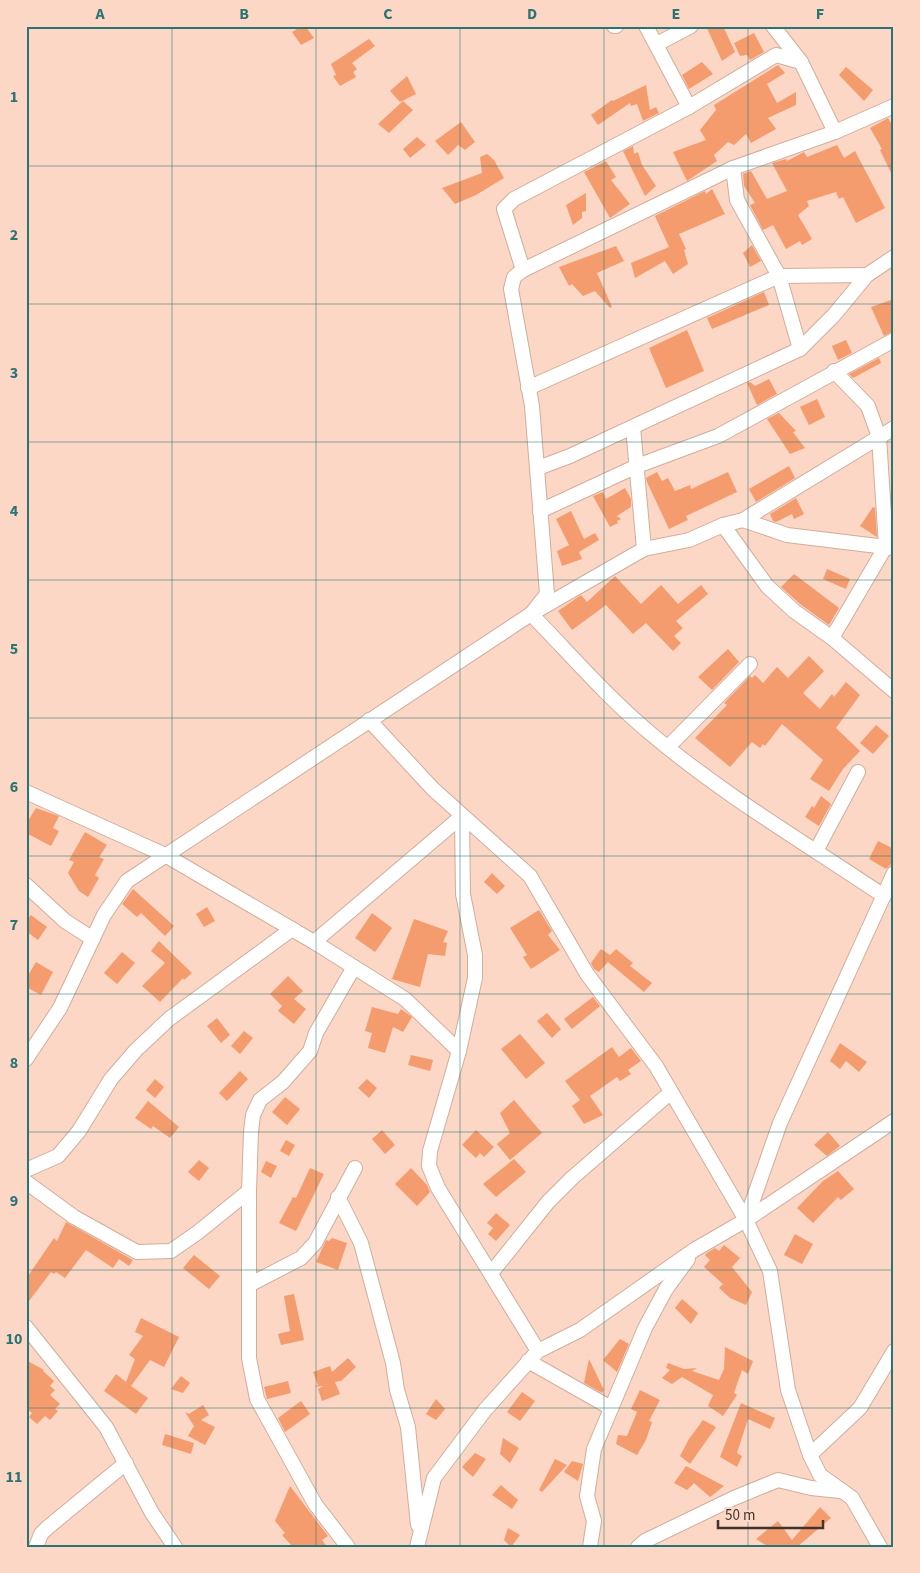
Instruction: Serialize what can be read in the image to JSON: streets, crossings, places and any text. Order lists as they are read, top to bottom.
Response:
{
  "scale_bar": "50 m",
  "grid": {
    "columns": [
      "A",
      "B",
      "C",
      "D",
      "E",
      "F"
    ],
    "rows": [
      "1",
      "2",
      "3",
      "4",
      "5",
      "6",
      "7",
      "8",
      "9",
      "10",
      "11"
    ]
  }
}
